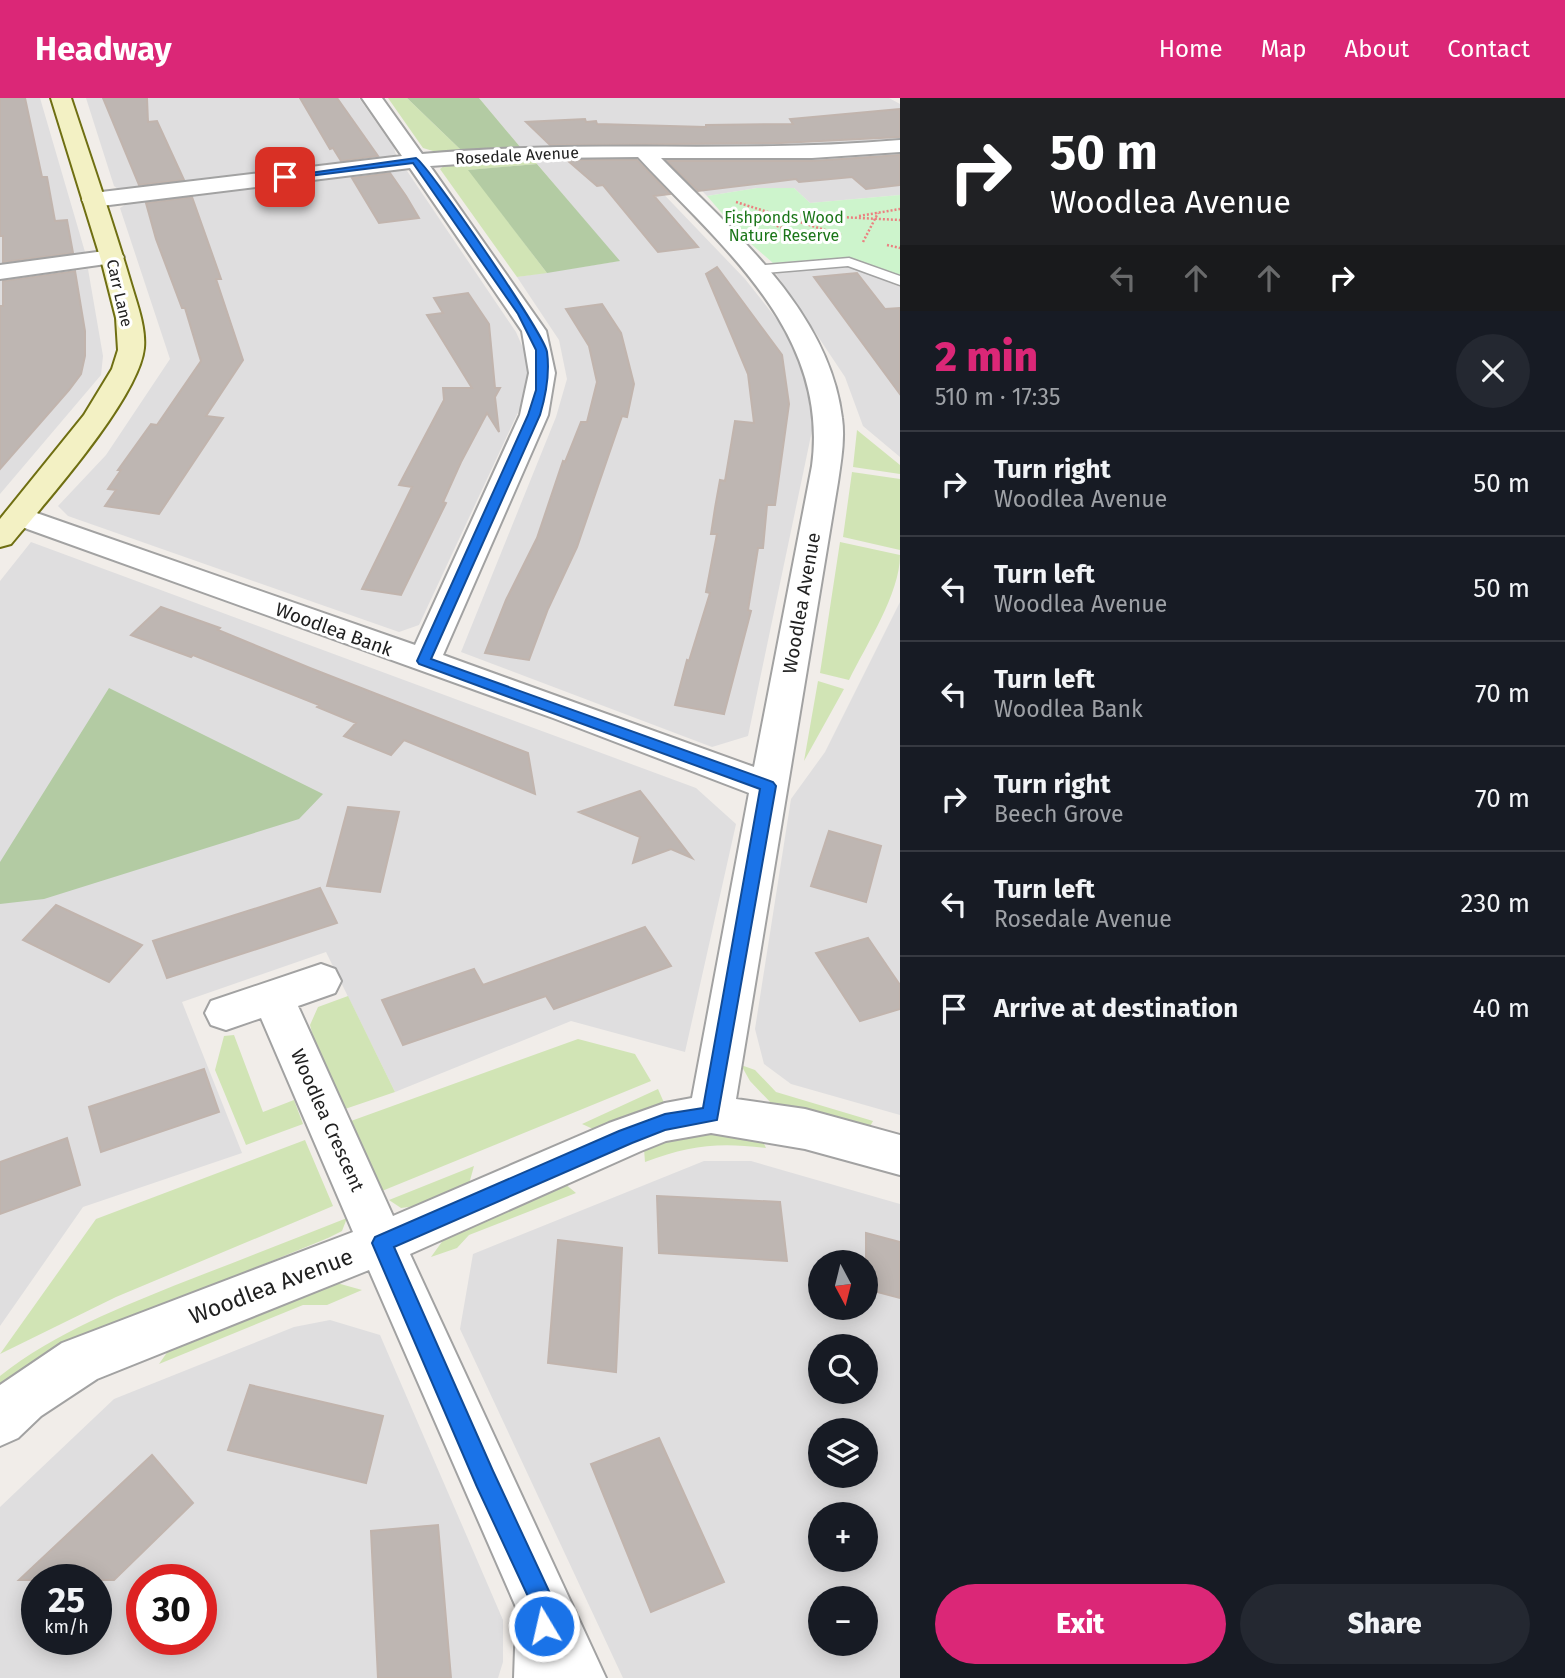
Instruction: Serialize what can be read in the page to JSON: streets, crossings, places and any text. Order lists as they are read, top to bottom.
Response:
{
  "streets": {
    "street": [
      "Rosedale Avenue",
      "Carr Lane",
      "Woodlea Avenue",
      "Woodlea Bank",
      "Woodlea Crescent"
    ]
  },
  "crossings": [
    ["Rosedale Avenue", "Carr Lane"],
    ["Rosedale Avenue", "Woodlea Avenue"],
    ["Carr Lane", "Woodlea Bank"],
    ["Woodlea Avenue", "Woodlea Bank"],
    ["Woodlea Avenue", "Woodlea Crescent"]
  ],
  "parks": ["Fishponds Wood Nature Reserve"],
  "north": "bottom",
  "page": {
    "header": "Headway",
    "nav": [
      "Home",
      "Map",
      "About",
      "Contact"
    ],
    "turn": ["50 m", "Woodlea Avenue"],
    "heading": ["2 min", "510 m · 17:35"],
    "list": [
      {
        "name": "Turn right",
        "note": "Woodlea Avenue",
        "value": "50 m"
      },
      {
        "name": "Turn left",
        "note": "Woodlea Avenue",
        "value": "50 m"
      },
      {
        "name": "Turn left",
        "note": "Woodlea Bank",
        "value": "70 m"
      },
      {
        "name": "Turn right",
        "note": "Beech Grove",
        "value": "70 m"
      },
      {
        "name": "Turn left",
        "note": "Rosedale Avenue",
        "value": "230 m"
      },
      {
        "name": "Arrive at destination",
        "value": "40 m"
      }
    ],
    "map_buttons": ["+", "−"],
    "speed": "25 km/h",
    "limit": "30",
    "buttons": ["Exit", "Share"]
  }
}
